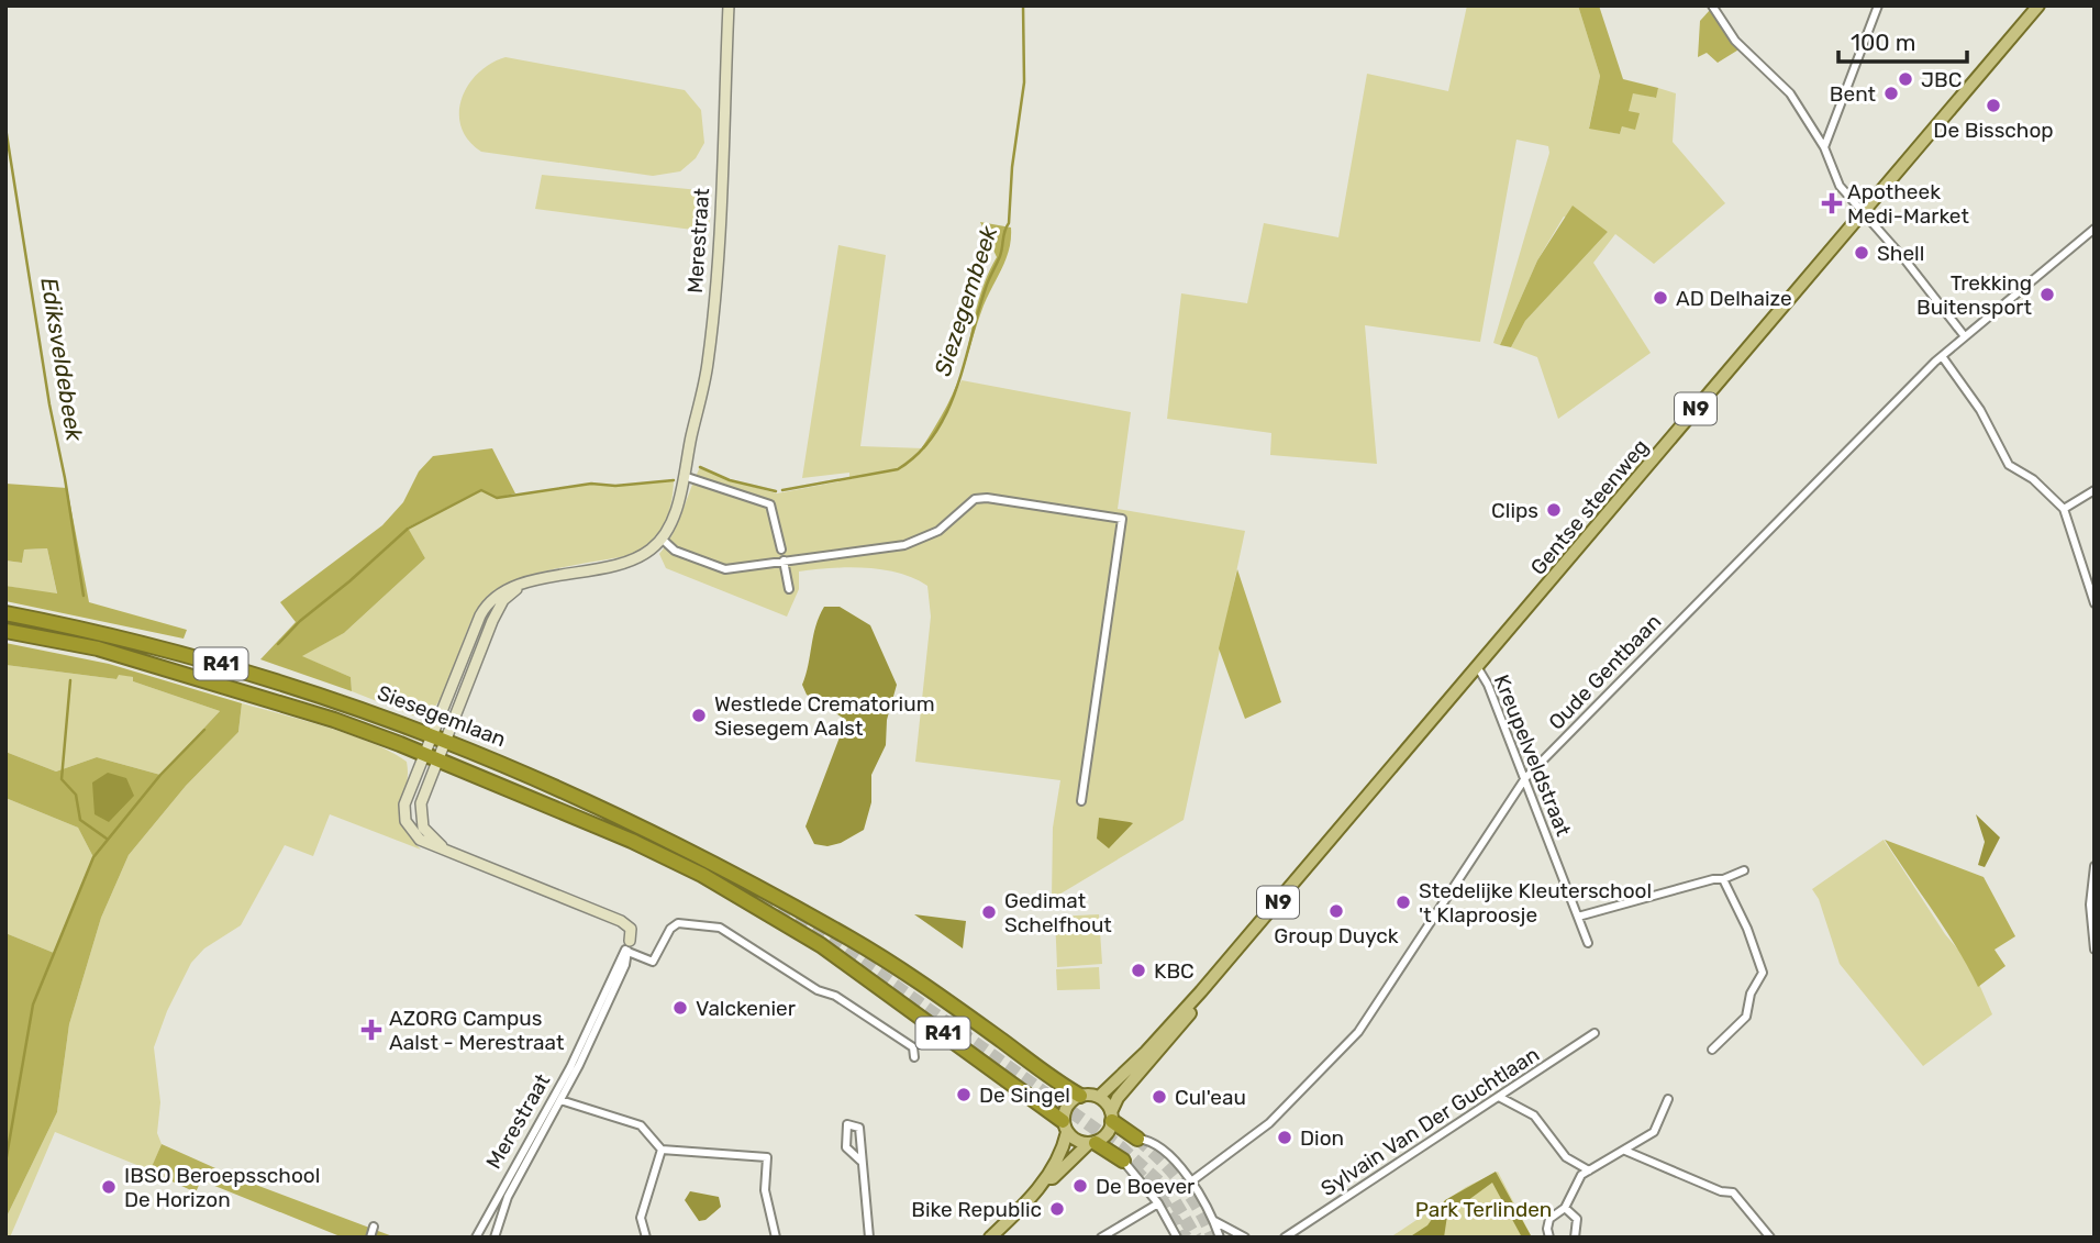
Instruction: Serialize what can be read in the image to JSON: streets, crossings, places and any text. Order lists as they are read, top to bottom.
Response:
{
  "streets": {
    "highway": ["R41", "Siesegemlaan"],
    "main road": ["N9", "Gentse steenweg"],
    "street": [
      "Merestraat",
      "Oude Gentbaan",
      "Kreupelveldstraat",
      "Sylvain Van Der Guchtlaan"
    ]
  },
  "crossings": [
    ["N9", "Gentse steenweg"],
    ["N9", "R41"],
    ["N9", "Siesegemlaan"],
    ["Gentse steenweg", "R41"],
    ["Gentse steenweg", "Siesegemlaan"],
    ["Gentse steenweg", "Kreupelveldstraat"],
    ["R41", "Siesegemlaan"],
    ["Oude Gentbaan", "Kreupelveldstraat"]
  ],
  "water": ["Siezegembeek", "Ediksveldebeek"],
  "parks": ["Park Terlinden"],
  "places": {
    "other": [
      "JBC",
      "Bent",
      "De Bisschop",
      "Shell",
      "Trekking Buitensport",
      "AD Delhaize",
      "Clips",
      "Westlede Crematorium Siesegem Aalst",
      "Stedelijke Kleuterschool 't Klaproosje",
      "Group Duyck",
      "Gedimat Schelfhout",
      "KBC",
      "Valckenier",
      "De Singel",
      "Cul'eau",
      "Dion",
      "De Boever",
      "IBSO Beroepsschool De Horizon",
      "Bike Republic"
    ],
    "health": ["Apotheek Medi-Market", "AZORG Campus Aalst - Merestraat"]
  },
  "scale_bar": "100 m"
}
